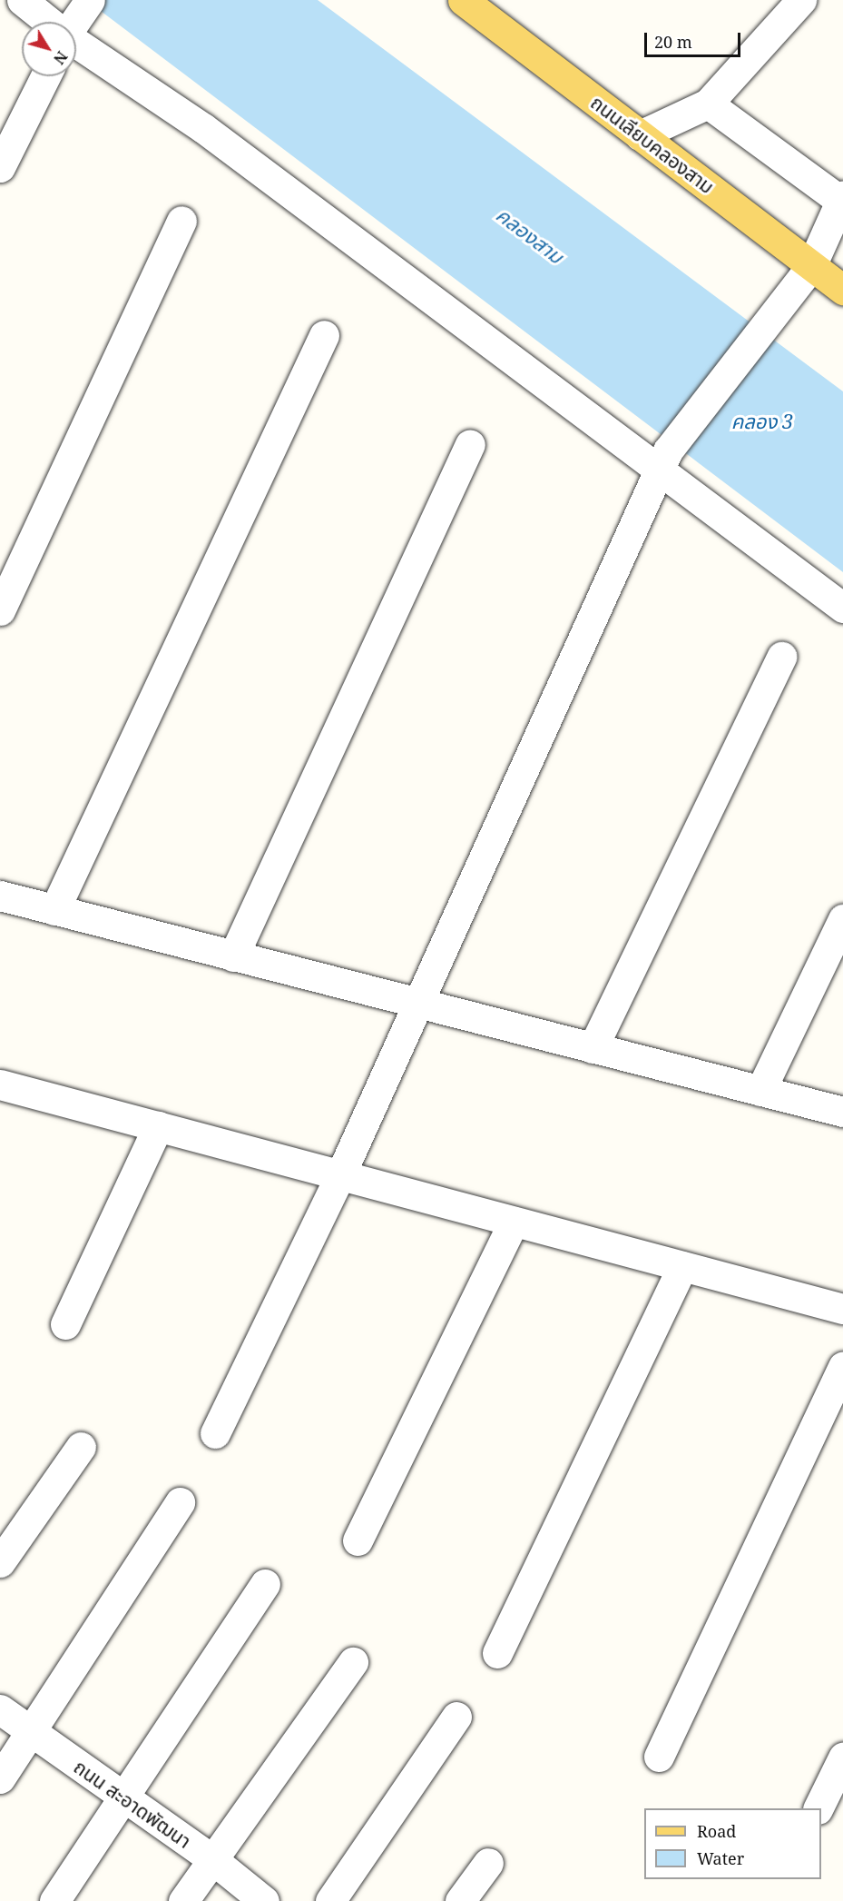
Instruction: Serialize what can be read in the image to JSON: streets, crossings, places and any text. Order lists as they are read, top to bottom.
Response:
{
  "streets": {
    "main road": ["ถนนเลียบคลองสาม"],
    "street": ["ถนน สะอาดพัฒนา"]
  },
  "water": ["คลองสาม", "คลอง 3"],
  "legend": ["Road", "Water"],
  "scale_bar": "20 m",
  "north": "bottom right"
}
